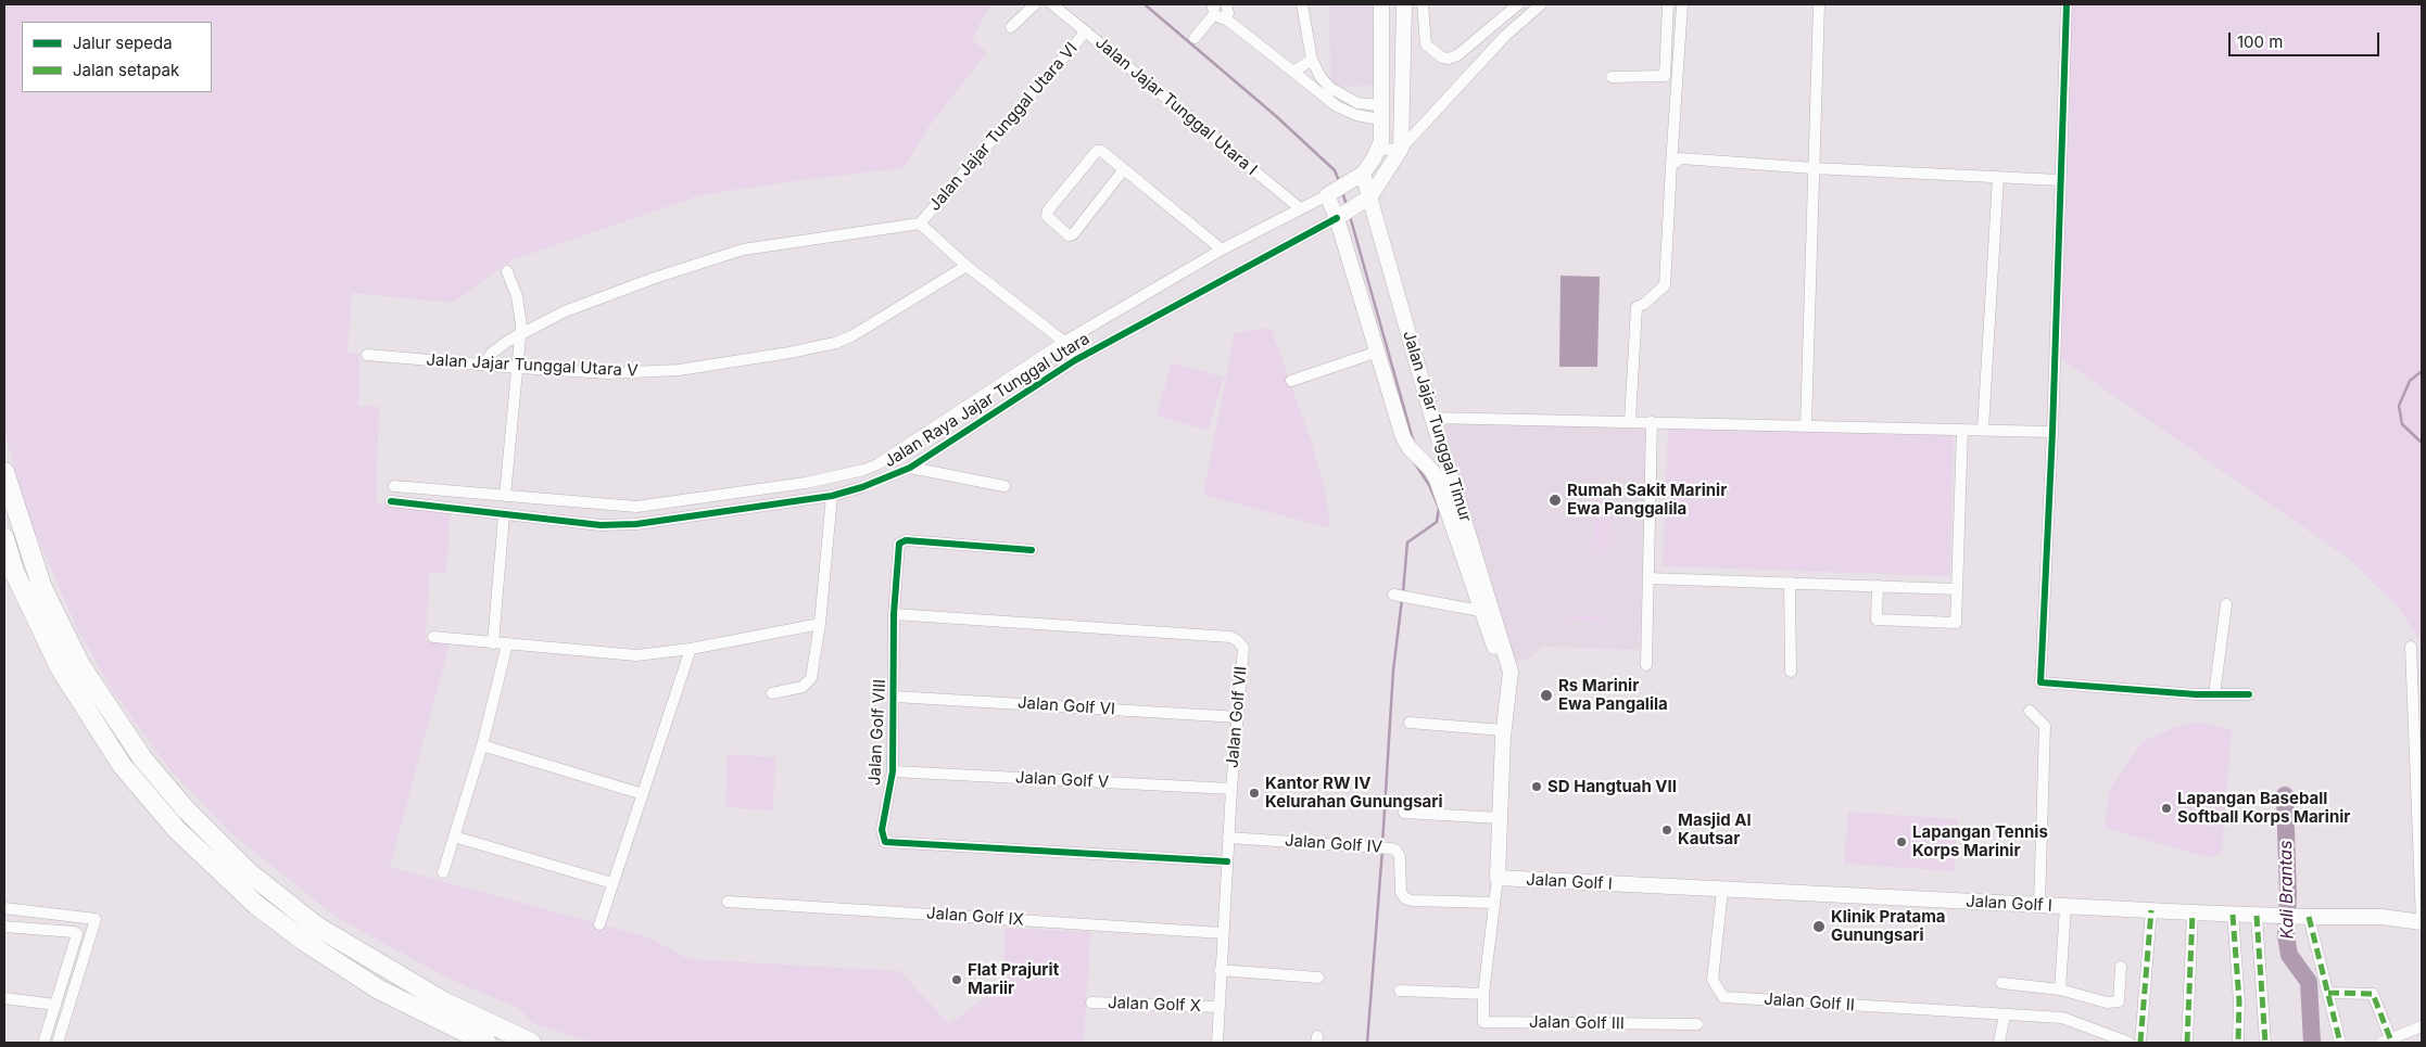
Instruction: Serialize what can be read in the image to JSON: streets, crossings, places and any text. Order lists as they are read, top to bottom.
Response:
{
  "streets": {
    "main road": ["Jalan Raya Jajar Tunggal Utara", "Jalan Jajar Tunggal Timur", "Jalan Golf I"],
    "street": [
      "Jalan Jajar Tunggal Utara I",
      "Jalan Jajar Tunggal Utara VI",
      "Jalan Jajar Tunggal Utara V",
      "Jalan Golf VI",
      "Jalan Golf VII",
      "Jalan Golf VIII",
      "Jalan Golf V",
      "Jalan Golf IV",
      "Jalan Golf IX",
      "Jalan Golf II",
      "Jalan Golf X",
      "Jalan Golf III"
    ]
  },
  "crossings": [
    ["Jalan Jajar Tunggal Utara I", "Jalan Jajar Tunggal Utara VI"],
    ["Jalan Jajar Tunggal Utara I", "Jalan Raya Jajar Tunggal Utara"],
    ["Jalan Raya Jajar Tunggal Utara", "Jalan Jajar Tunggal Timur"],
    ["Jalan Jajar Tunggal Timur", "Jalan Golf I"],
    ["Jalan Jajar Tunggal Timur", "Jalan Golf III"],
    ["Jalan Golf VI", "Jalan Golf VII"],
    ["Jalan Golf VI", "Jalan Golf VIII"],
    ["Jalan Golf VII", "Jalan Golf VIII"],
    ["Jalan Golf VII", "Jalan Golf V"],
    ["Jalan Golf VII", "Jalan Golf IV"],
    ["Jalan Golf VII", "Jalan Golf IX"],
    ["Jalan Golf VII", "Jalan Golf X"],
    ["Jalan Golf VIII", "Jalan Golf V"],
    ["Jalan Golf IV", "Jalan Golf III"],
    ["Jalan Golf I", "Jalan Golf II"],
    ["Jalan Golf I", "Jalan Golf III"]
  ],
  "water": ["Kali Brantas"],
  "places": [
    "Rumah Sakit Marinir Ewa Panggalila",
    "Rs Marinir Ewa Pangalila",
    "SD Hangtuah VII",
    "Kantor RW IV Kelurahan Gunungsari",
    "Lapangan Baseball Softball Korps Marinir",
    "Masjid Al Kautsar",
    "Lapangan Tennis Korps Marinir",
    "Klinik Pratama Gunungsari",
    "Flat Prajurit Mariir"
  ],
  "legend": ["Jalur sepeda", "Jalan setapak"],
  "scale_bar": "100 m"
}
